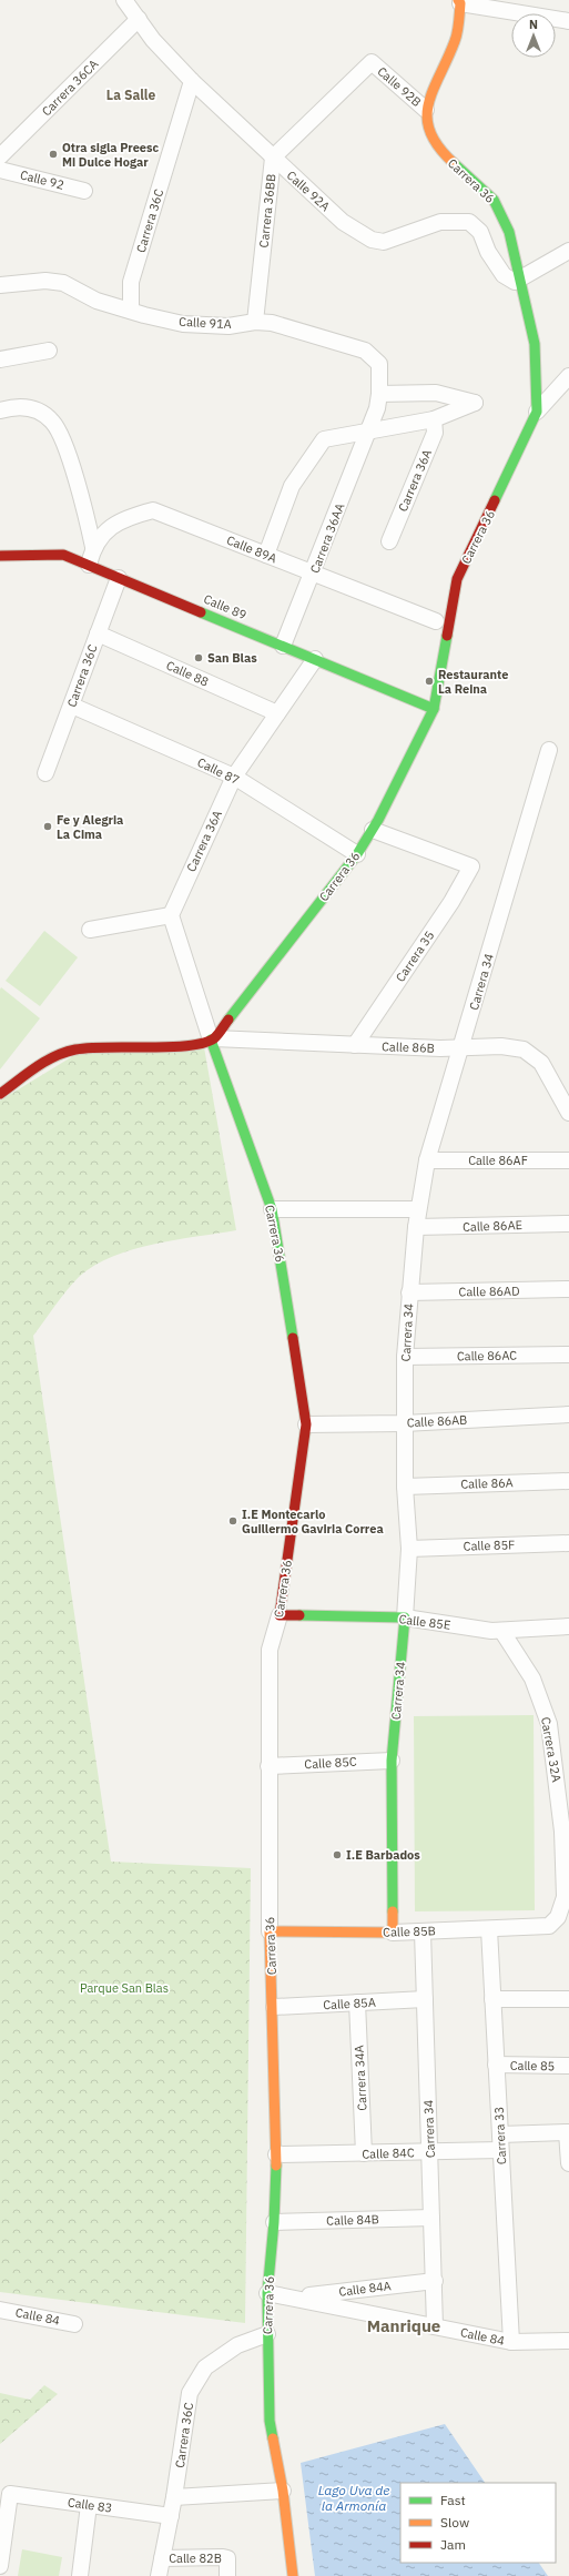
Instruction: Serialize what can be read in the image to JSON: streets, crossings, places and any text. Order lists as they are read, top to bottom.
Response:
{
  "streets": {
    "street": [
      "Calle 92B",
      "Carrera 36CA",
      "Calle 92",
      "Carrera 36",
      "Calle 92A",
      "Carrera 36BB",
      "Carrera 36C",
      "Calle 91A",
      "Carrera 36A",
      "Carrera 36AA",
      "Calle 89A",
      "Calle 89",
      "Calle 88",
      "Calle 87",
      "Carrera 35",
      "Carrera 34",
      "Calle 86B",
      "Calle 86AF",
      "Calle 86AE",
      "Calle 86AD",
      "Calle 86AC",
      "Calle 86AB",
      "Calle 86A",
      "Calle 85F",
      "Calle 85E",
      "Carrera 32A",
      "Calle 85C",
      "Calle 85B",
      "Calle 85A",
      "Calle 85",
      "Carrera 34A",
      "Carrera 33",
      "Calle 84C",
      "Calle 84B",
      "Calle 84A",
      "Calle 84",
      "Calle 83",
      "Calle 82B"
    ]
  },
  "crossings": [
    ["Calle 92B", "Carrera 36"],
    ["Calle 92B", "Carrera 36BB"],
    ["Carrera 36CA", "Calle 92A"],
    ["Carrera 36", "Calle 92A"],
    ["Carrera 36", "Carrera 36C"],
    ["Carrera 36", "Calle 89"],
    ["Carrera 36", "Calle 87"],
    ["Carrera 36", "Carrera 35"],
    ["Carrera 36", "Calle 86B"],
    ["Carrera 36", "Calle 86AB"],
    ["Carrera 36", "Calle 85E"],
    ["Carrera 36", "Calle 85C"],
    ["Carrera 36", "Calle 85B"],
    ["Carrera 36", "Calle 85A"],
    ["Carrera 36", "Calle 84C"],
    ["Carrera 36", "Calle 84B"],
    ["Carrera 36", "Calle 84"],
    ["Calle 92A", "Carrera 36BB"],
    ["Calle 92A", "Carrera 36C"],
    ["Carrera 36BB", "Calle 91A"],
    ["Carrera 36C", "Calle 91A"],
    ["Carrera 36C", "Calle 89"],
    ["Carrera 36C", "Calle 88"],
    ["Carrera 36C", "Calle 87"],
    ["Carrera 36C", "Calle 83"],
    ["Carrera 36C", "Calle 82B"],
    ["Calle 91A", "Carrera 36AA"],
    ["Carrera 36A", "Calle 89"],
    ["Carrera 36A", "Calle 88"],
    ["Carrera 36A", "Calle 87"],
    ["Carrera 36AA", "Calle 89A"],
    ["Carrera 36AA", "Calle 89"],
    ["Calle 89A", "Calle 89"],
    ["Carrera 35", "Calle 86B"],
    ["Carrera 34", "Calle 86B"],
    ["Carrera 34", "Calle 86AF"],
    ["Carrera 34", "Calle 86AE"],
    ["Carrera 34", "Calle 86AD"],
    ["Carrera 34", "Calle 86AC"],
    ["Carrera 34", "Calle 86AB"],
    ["Carrera 34", "Calle 86A"],
    ["Carrera 34", "Calle 85F"],
    ["Carrera 34", "Calle 85E"],
    ["Carrera 34", "Calle 85C"],
    ["Carrera 34", "Calle 85B"],
    ["Carrera 34", "Calle 85A"],
    ["Carrera 34", "Calle 84C"],
    ["Carrera 34", "Calle 84B"],
    ["Carrera 34", "Calle 84A"],
    ["Carrera 34", "Calle 84"],
    ["Calle 85E", "Carrera 32A"],
    ["Carrera 32A", "Calle 85B"],
    ["Calle 85B", "Carrera 33"],
    ["Calle 85A", "Carrera 34A"],
    ["Calle 85", "Carrera 33"],
    ["Carrera 34A", "Calle 84C"],
    ["Carrera 33", "Calle 84C"],
    ["Carrera 33", "Calle 84"],
    ["Calle 84A", "Calle 84"]
  ],
  "districts": ["La Salle", "Manrique"],
  "water": ["Lago Uva de la Armonía"],
  "parks": ["Parque San Blas"],
  "places": [
    "Otra sigla Preesc Mi Dulce Hogar",
    "San Blas",
    "Restaurante La Reina",
    "Fe y Alegria La Cima",
    "I.E Montecarlo Guillermo Gaviria Correa",
    "I.E Barbados"
  ],
  "legend": ["Fast", "Slow", "Jam"],
  "north": "top"
}
